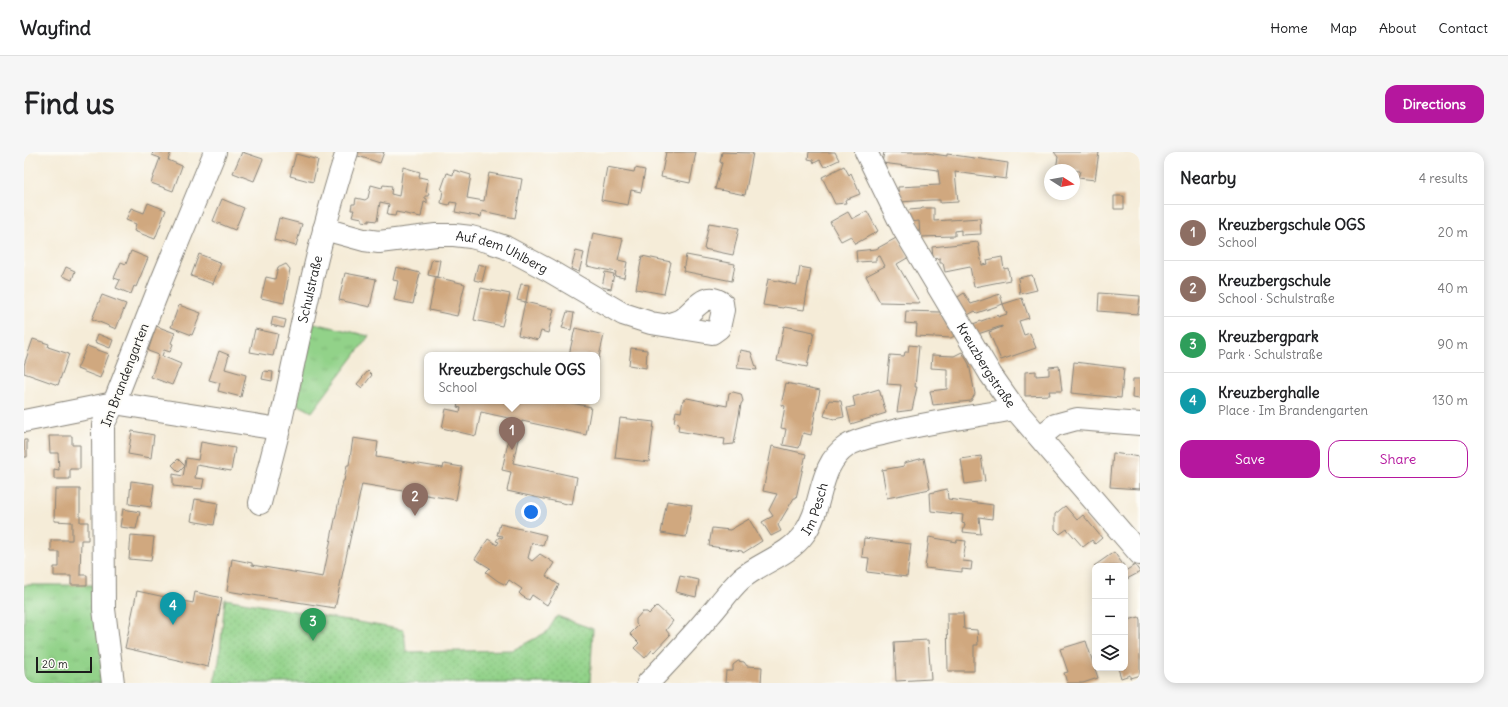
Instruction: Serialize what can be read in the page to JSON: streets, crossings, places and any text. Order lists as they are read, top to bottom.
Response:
{
  "streets": {
    "street": [
      "Auf dem Uhlberg",
      "Schulstraße",
      "Kreuzbergstraße",
      "Im Brandengarten",
      "Im Pesch"
    ]
  },
  "crossings": [
    ["Auf dem Uhlberg", "Schulstraße"],
    ["Kreuzbergstraße", "Im Pesch"]
  ],
  "scale_bar": "20 m",
  "north": "right",
  "page": {
    "header": "Wayfind",
    "nav": [
      "Home",
      "Map",
      "About",
      "Contact"
    ],
    "buttons": [
      "Directions",
      ["Save", "Share"]
    ],
    "title": "Find us",
    "heading": ["Nearby", "4 results"],
    "list": [
      {
        "mark": "1",
        "name": "Kreuzbergschule OGS",
        "note": "School",
        "value": "20 m"
      },
      {
        "mark": "2",
        "name": "Kreuzbergschule",
        "note": "School · Schulstraße",
        "value": "40 m"
      },
      {
        "mark": "3",
        "name": "Kreuzbergpark",
        "note": "Park · Schulstraße",
        "value": "90 m"
      },
      {
        "mark": "4",
        "name": "Kreuzberghalle",
        "note": "Place · Im Brandengarten",
        "value": "130 m"
      }
    ],
    "popup": ["Kreuzbergschule OGS", "School"],
    "pins": [
      "1",
      "2",
      "4",
      "3"
    ],
    "map_buttons": ["+", "−"],
    "scale": "20 m"
  }
}
